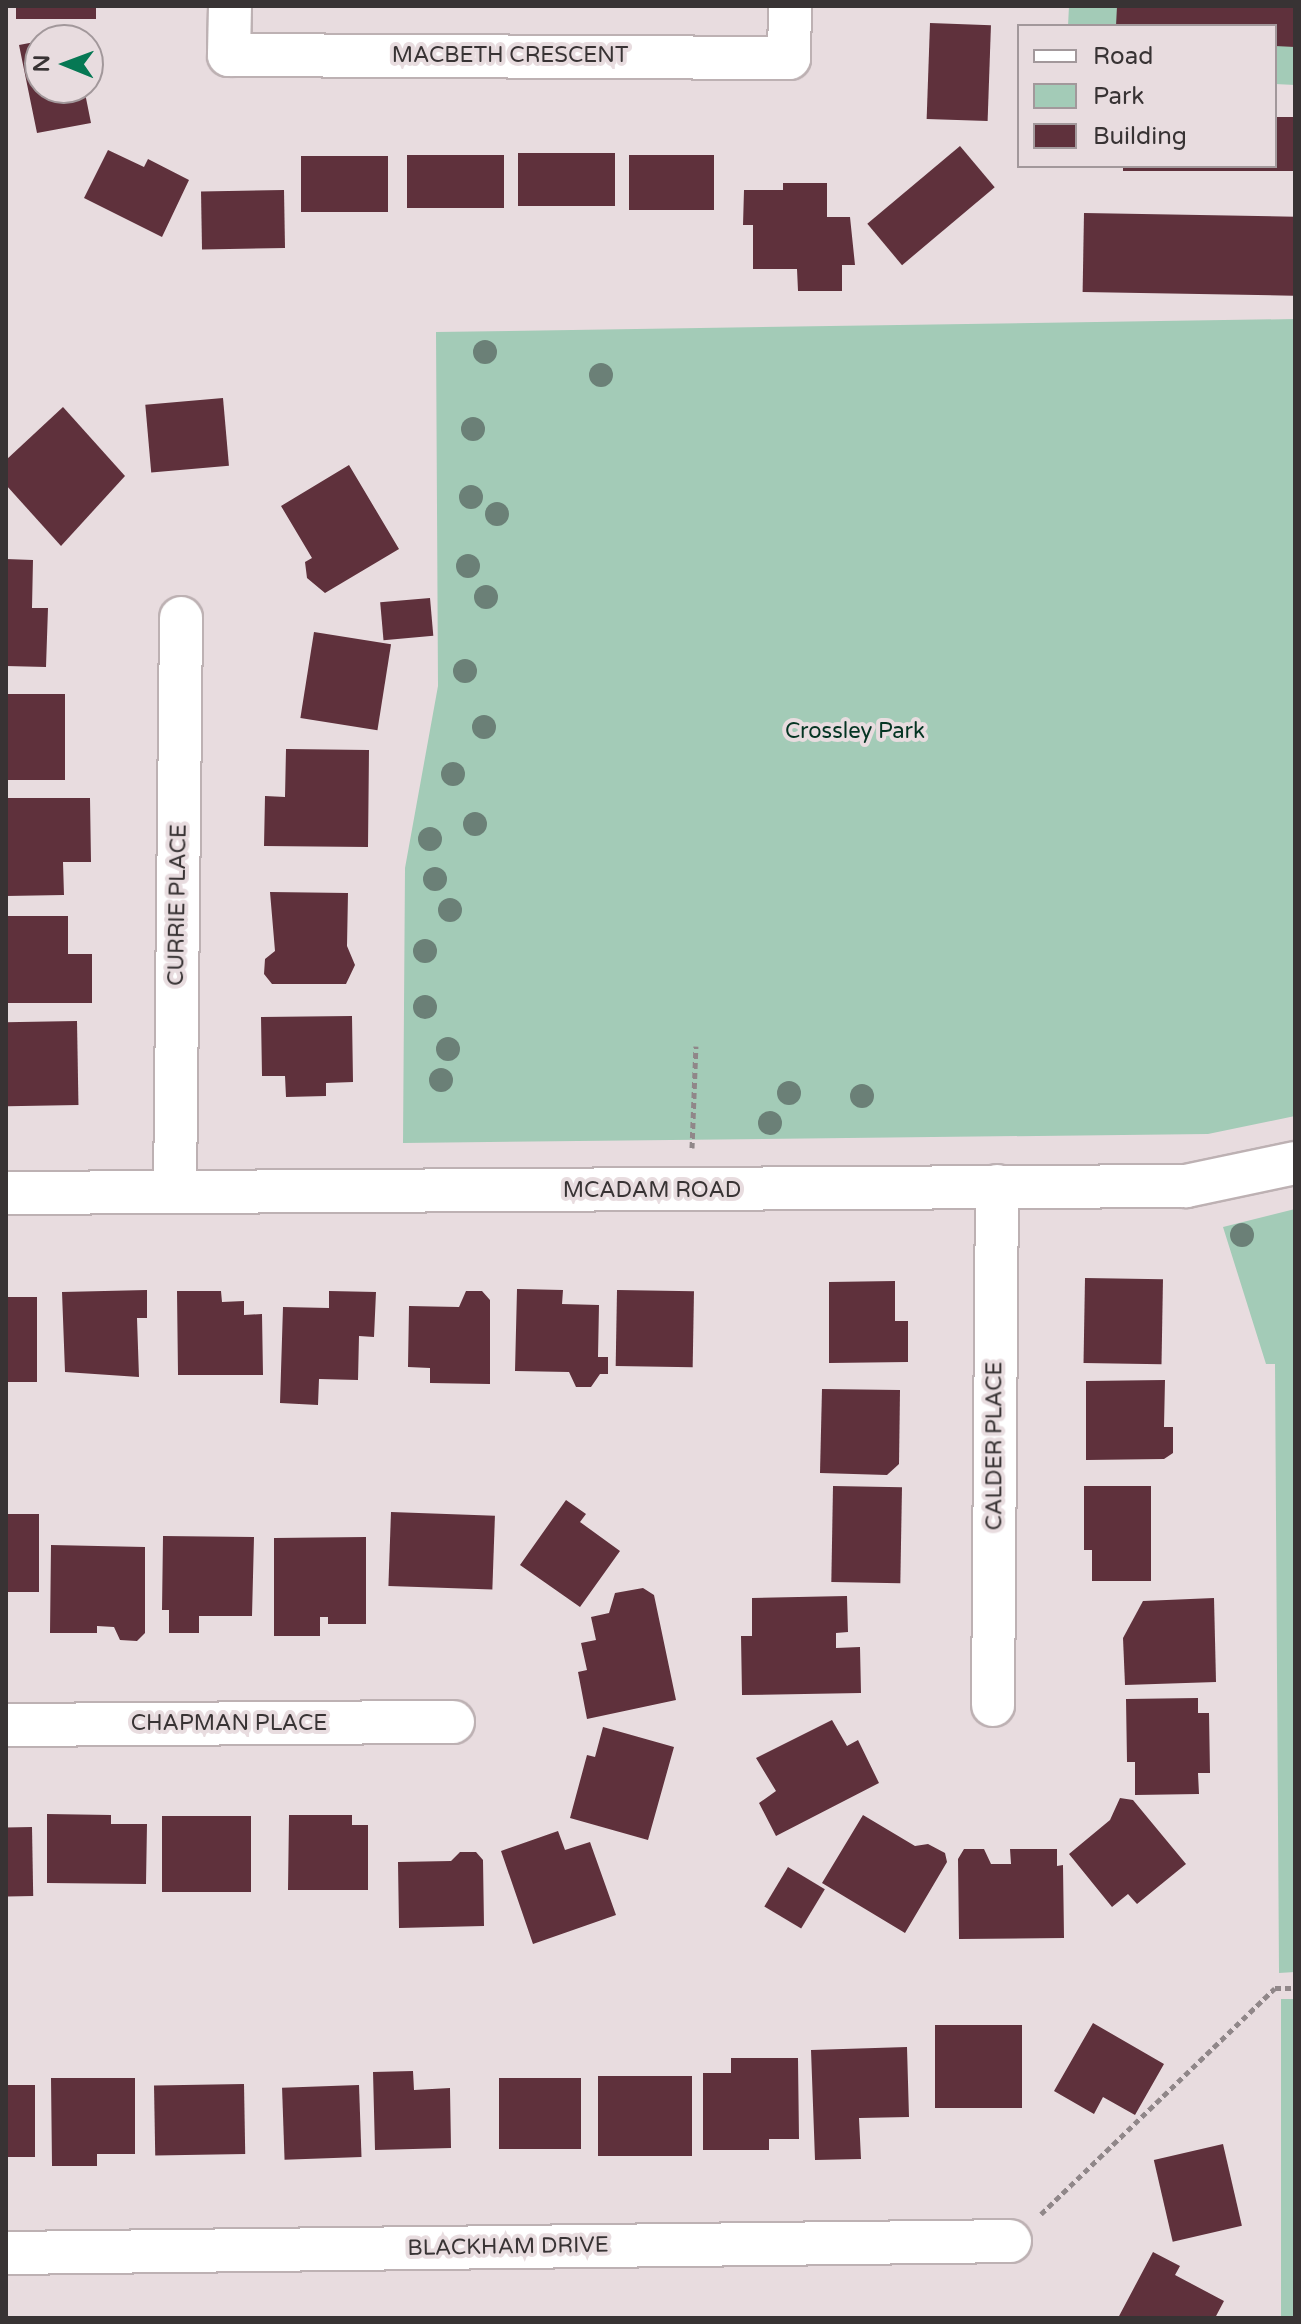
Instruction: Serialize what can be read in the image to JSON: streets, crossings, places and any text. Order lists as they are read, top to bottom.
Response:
{
  "streets": {
    "street": [
      "MACBETH CRESCENT",
      "CURRIE PLACE",
      "MCADAM ROAD",
      "CALDER PLACE",
      "CHAPMAN PLACE",
      "BLACKHAM DRIVE"
    ]
  },
  "crossings": [
    ["CURRIE PLACE", "MCADAM ROAD"],
    ["MCADAM ROAD", "CALDER PLACE"]
  ],
  "parks": ["Crossley Park"],
  "legend": ["Road", "Park", "Building"],
  "north": "left"
}
